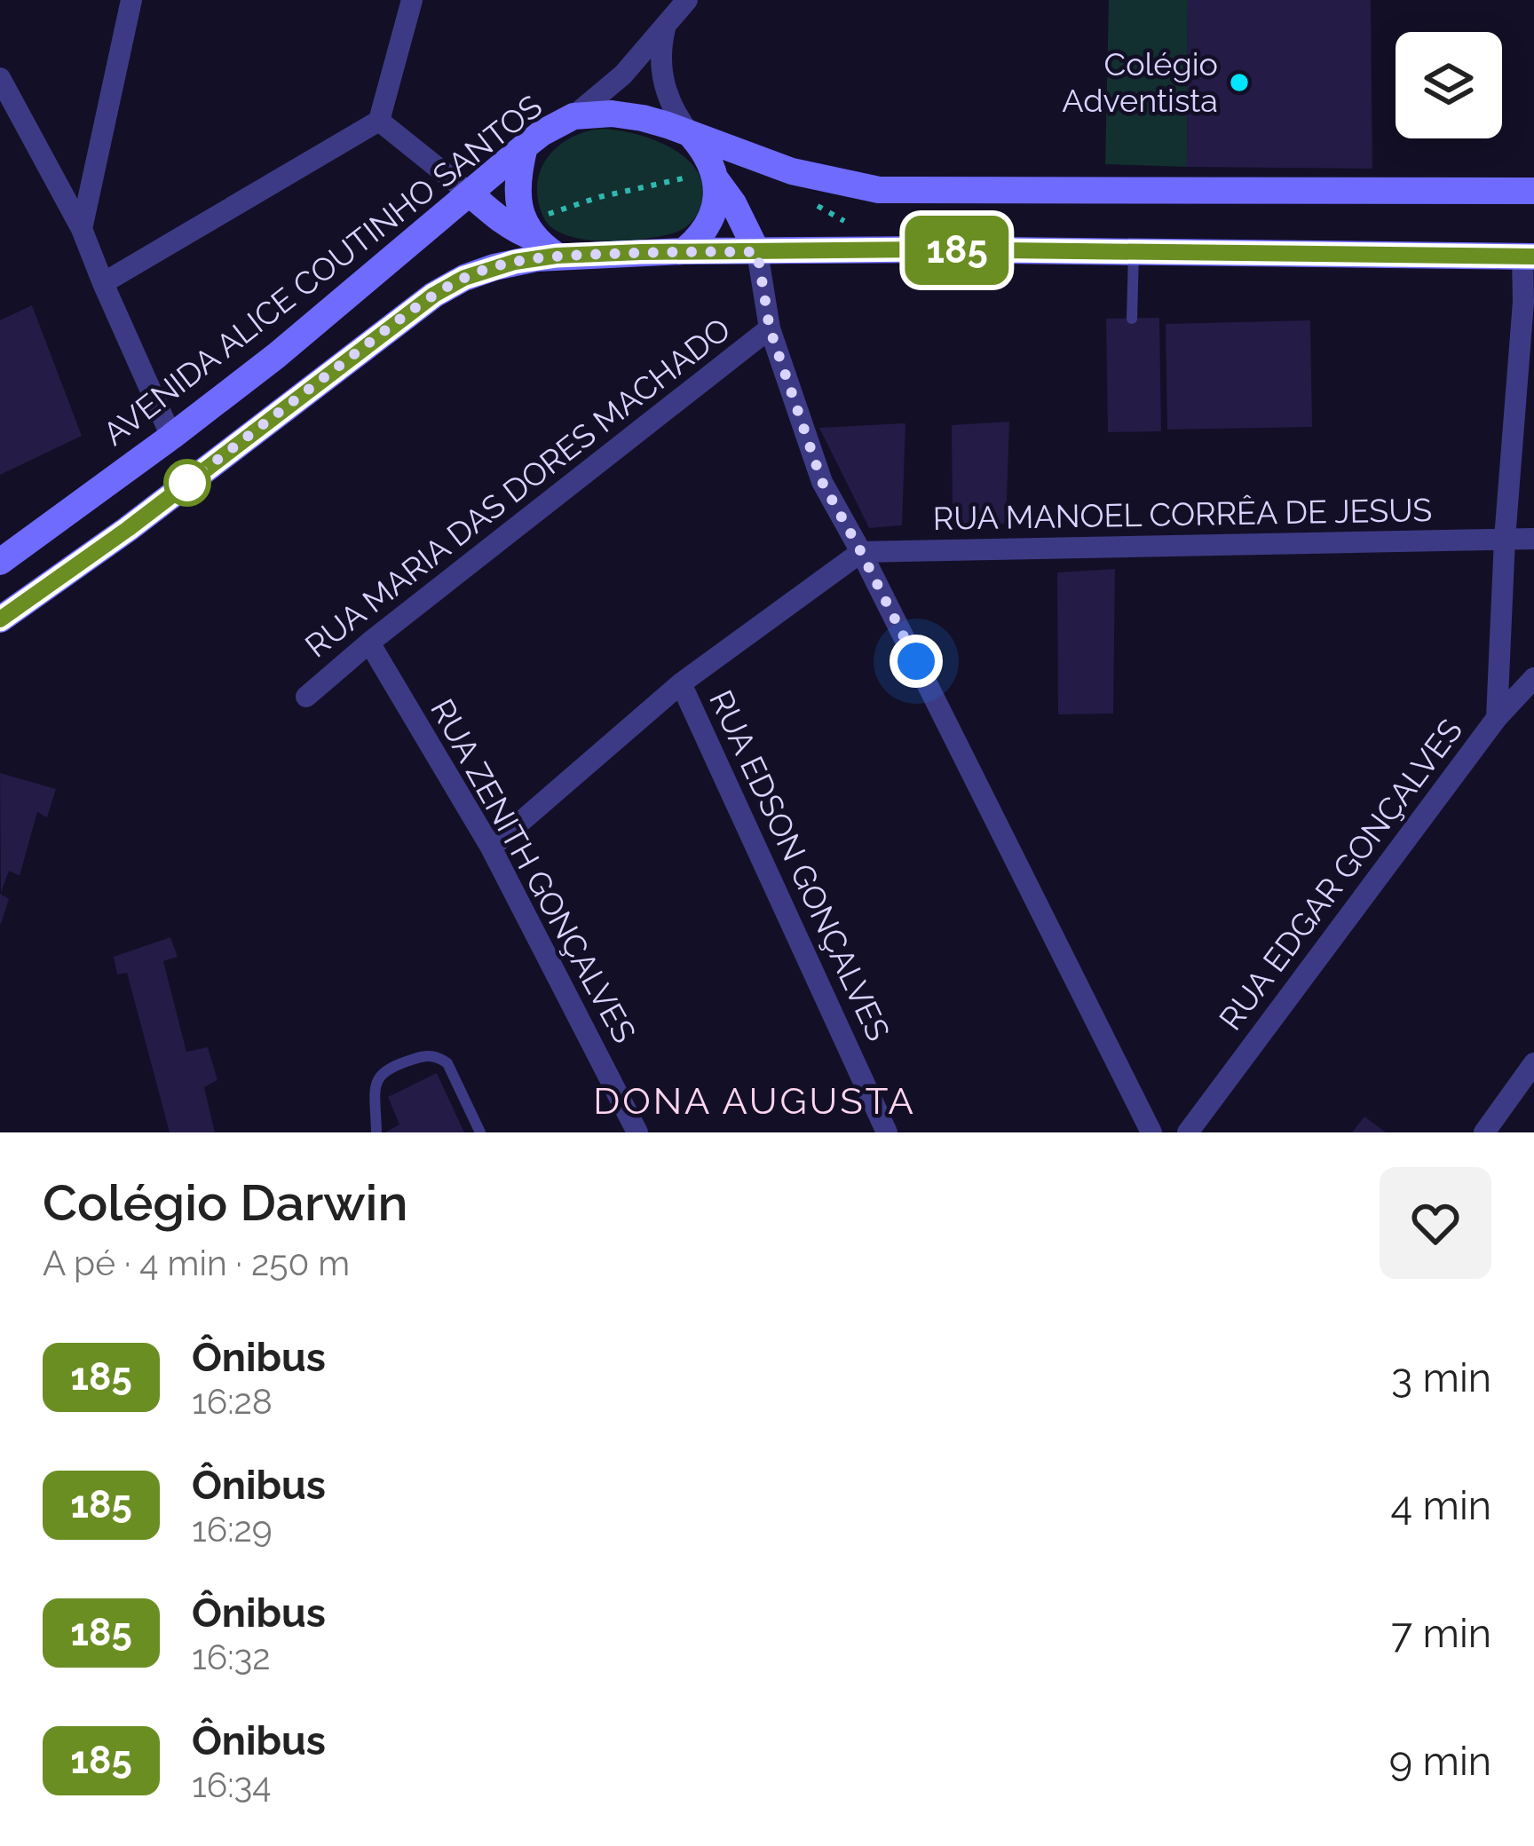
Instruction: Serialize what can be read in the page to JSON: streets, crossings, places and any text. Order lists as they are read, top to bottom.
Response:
{
  "streets": {
    "main road": ["AVENIDA ALICE COUTINHO SANTOS"],
    "street": [
      "RUA MARIA DAS DORES MACHADO",
      "RUA MANOEL CORRÊA DE JESUS",
      "RUA EDSON GONÇALVES",
      "RUA ZENITH GONÇALVES",
      "RUA EDGAR GONÇALVES"
    ]
  },
  "crossings": [
    ["RUA MARIA DAS DORES MACHADO", "RUA ZENITH GONÇALVES"],
    ["RUA MANOEL CORRÊA DE JESUS", "RUA EDGAR GONÇALVES"]
  ],
  "districts": ["DONA AUGUSTA"],
  "places": ["Colégio Adventista"],
  "lines": ["bus line 185"],
  "page": {
    "on_map": "185",
    "heading": ["Colégio Darwin", "A pé · 4 min · 250 m"],
    "list": [
      {
        "mark": "185",
        "name": "Ônibus",
        "note": "16:28",
        "value": "3 min"
      },
      {
        "mark": "185",
        "name": "Ônibus",
        "note": "16:29",
        "value": "4 min"
      },
      {
        "mark": "185",
        "name": "Ônibus",
        "note": "16:32",
        "value": "7 min"
      },
      {
        "mark": "185",
        "name": "Ônibus",
        "note": "16:34",
        "value": "9 min"
      }
    ]
  }
}
